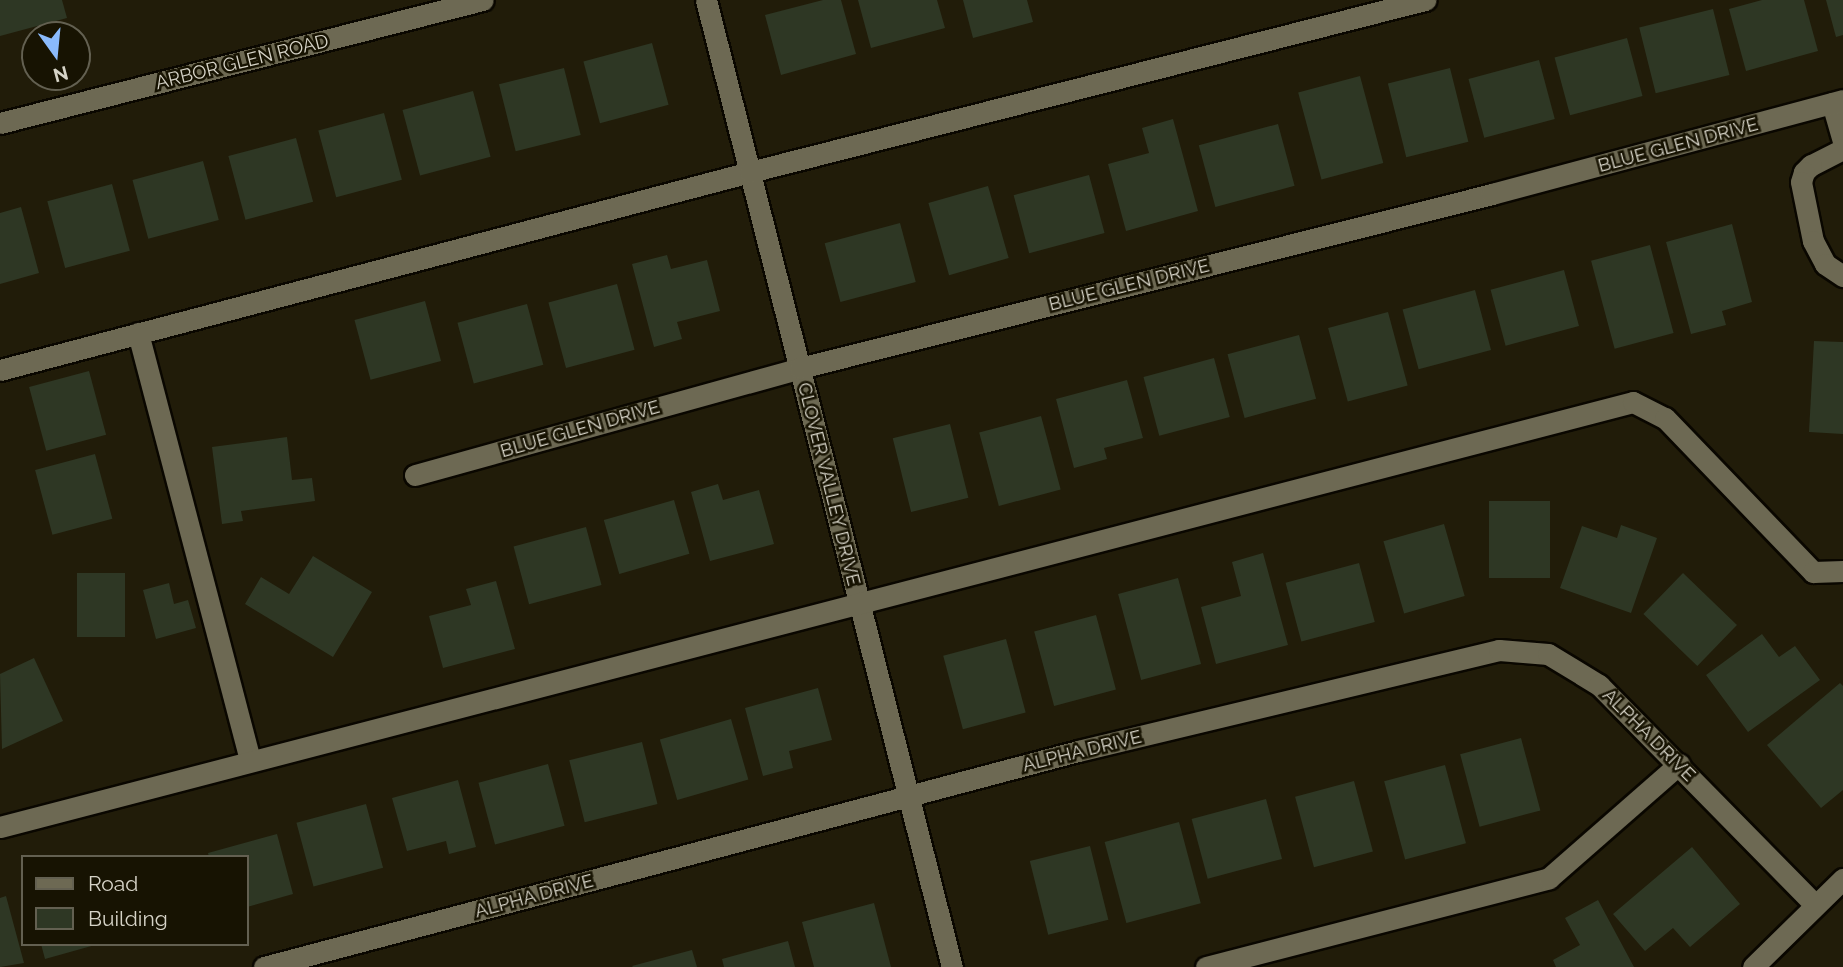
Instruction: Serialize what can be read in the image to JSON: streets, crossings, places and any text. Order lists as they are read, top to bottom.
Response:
{
  "streets": {
    "street": [
      "ARBOR GLEN ROAD",
      "BLUE GLEN DRIVE",
      "CLOVER VALLEY DRIVE",
      "ALPHA DRIVE"
    ]
  },
  "crossings": [
    ["BLUE GLEN DRIVE", "CLOVER VALLEY DRIVE"],
    ["CLOVER VALLEY DRIVE", "ALPHA DRIVE"]
  ],
  "legend": ["Road", "Building"],
  "north": "bottom"
}
